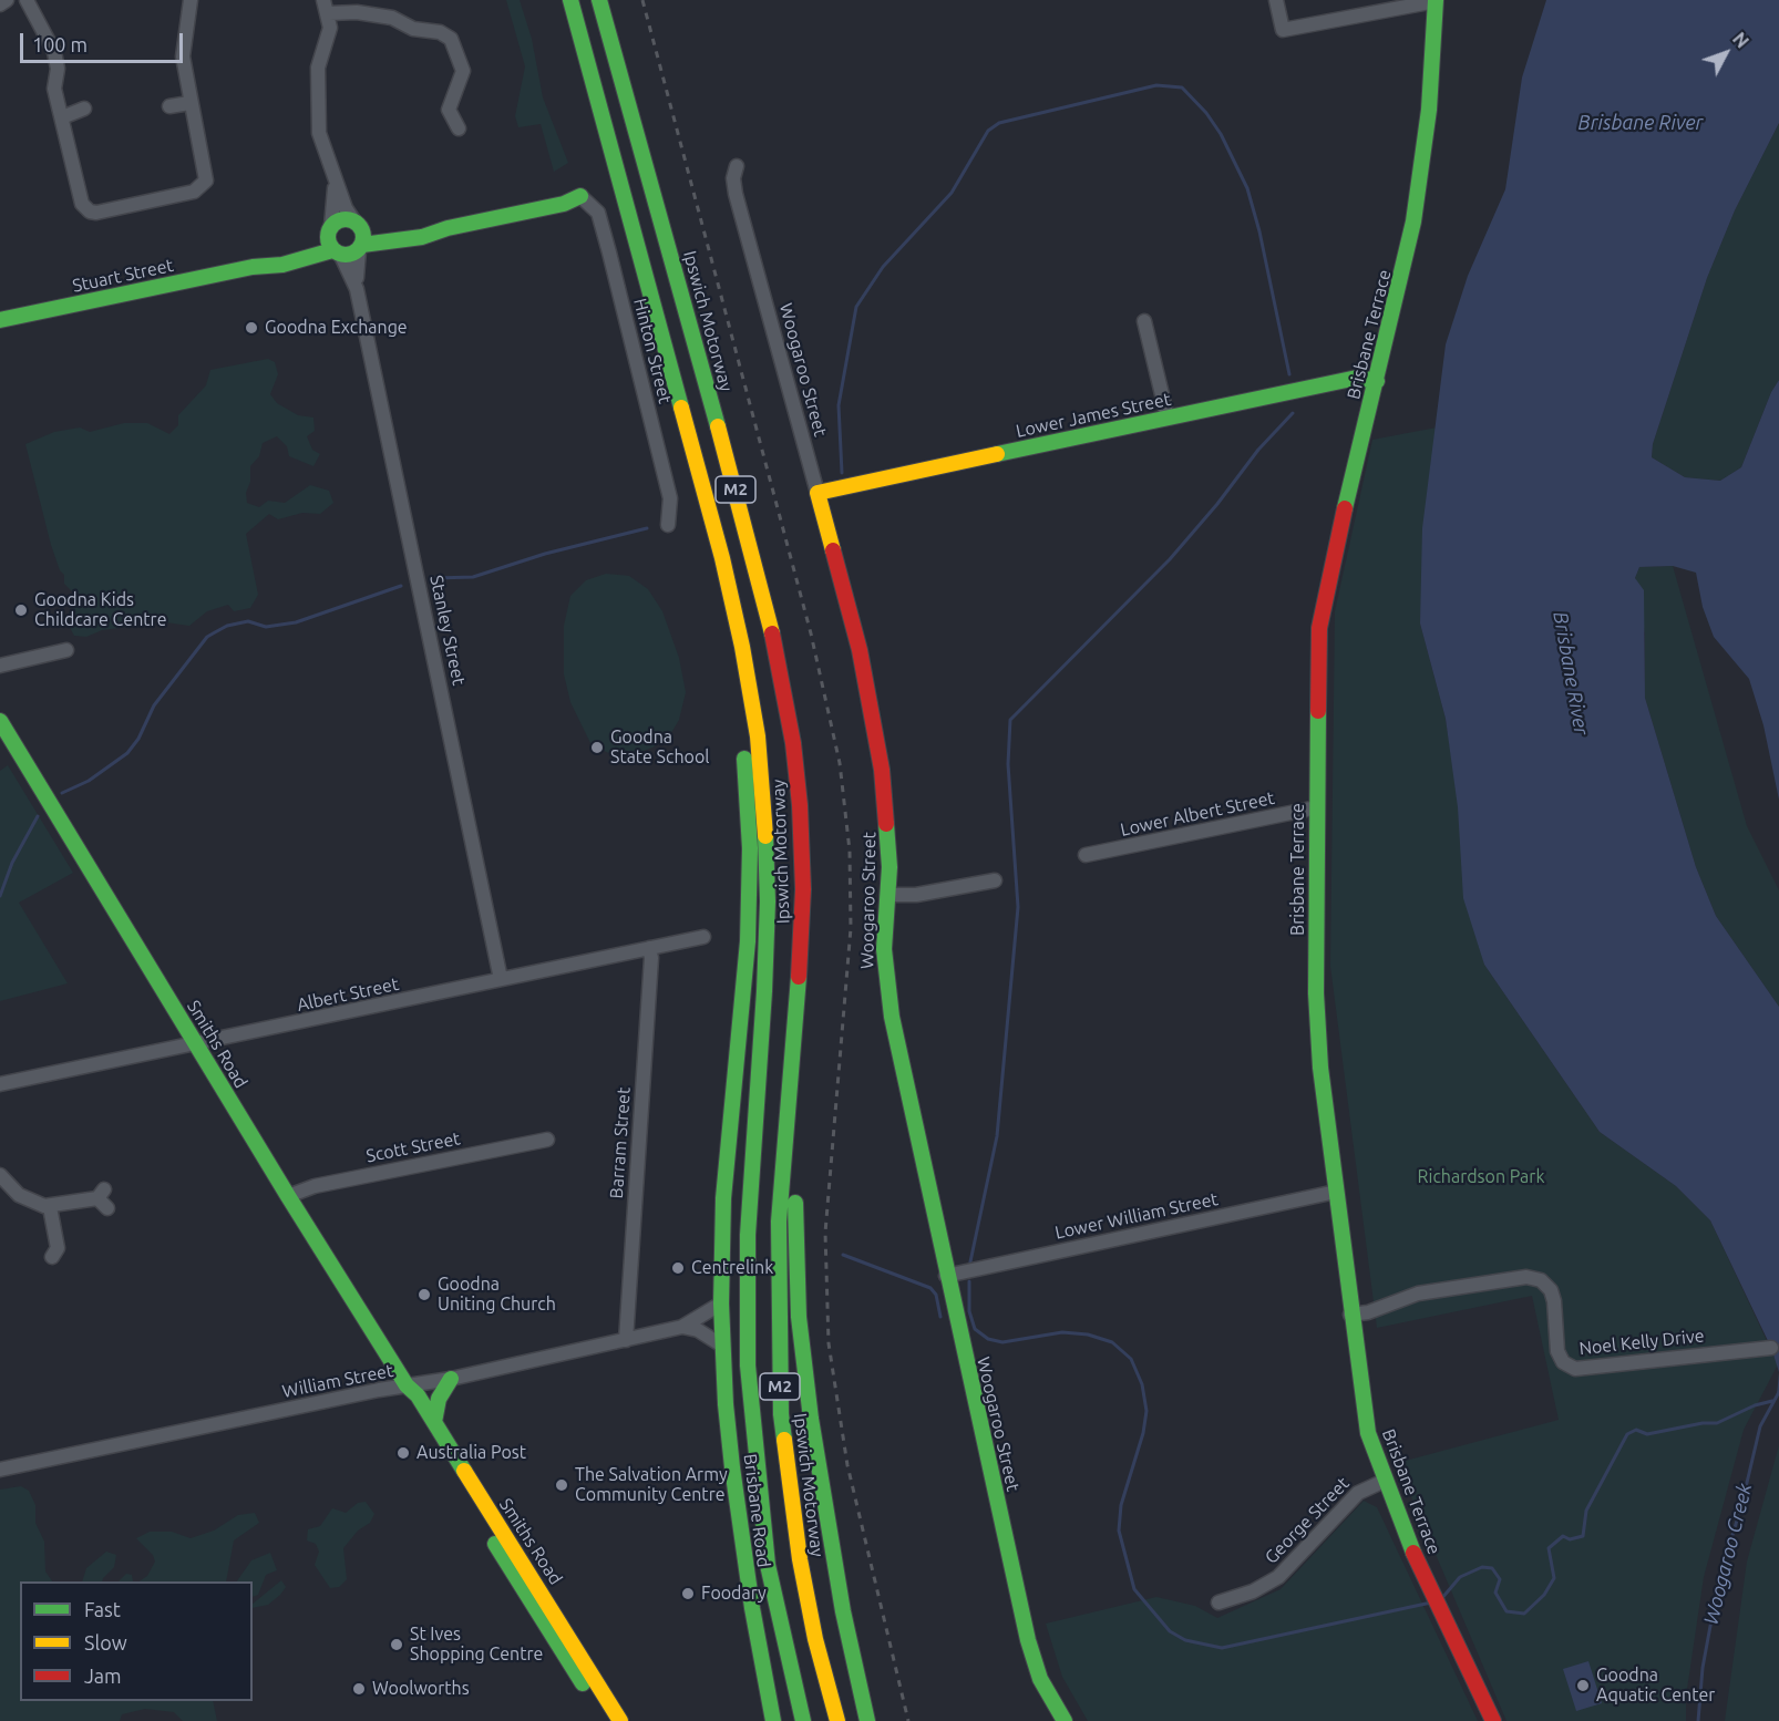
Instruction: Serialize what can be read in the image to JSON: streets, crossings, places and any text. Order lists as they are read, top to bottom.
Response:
{
  "streets": {
    "main road": [
      "Stuart Street",
      "Ipswich Motorway",
      "Brisbane Terrace",
      "Woogaroo Street",
      "Lower James Street",
      "M2",
      "Smiths Road",
      "Brisbane Road"
    ],
    "street": [
      "Hinton Street",
      "Stanley Street",
      "Lower Albert Street",
      "Albert Street",
      "Barram Street",
      "Scott Street",
      "Lower William Street",
      "Noel Kelly Drive",
      "William Street",
      "George Street"
    ]
  },
  "crossings": [
    ["Stuart Street", "Stanley Street"],
    ["Ipswich Motorway", "Brisbane Road"],
    ["Brisbane Terrace", "Lower James Street"],
    ["Brisbane Terrace", "Lower Albert Street"],
    ["Brisbane Terrace", "Lower William Street"],
    ["Brisbane Terrace", "Noel Kelly Drive"],
    ["Brisbane Terrace", "George Street"],
    ["Woogaroo Street", "Lower James Street"],
    ["Woogaroo Street", "Lower William Street"],
    ["Stanley Street", "Albert Street"],
    ["Albert Street", "Smiths Road"],
    ["Albert Street", "Barram Street"],
    ["Smiths Road", "Scott Street"],
    ["Smiths Road", "William Street"],
    ["Barram Street", "William Street"],
    ["William Street", "Brisbane Road"]
  ],
  "water": ["Brisbane River", "Woogaroo Creek"],
  "parks": ["Richardson Park"],
  "places": [
    "Goodna Exchange",
    "Goodna Kids Childcare Centre",
    "Goodna State School",
    "Centrelink",
    "Goodna Uniting Church",
    "Australia Post",
    "The Salvation Army Community Centre",
    "Foodary",
    "St Ives Shopping Centre",
    "Goodna Aquatic Center",
    "Woolworths"
  ],
  "legend": ["Fast", "Slow", "Jam"],
  "scale_bar": "100 m",
  "north": "top right"
}
